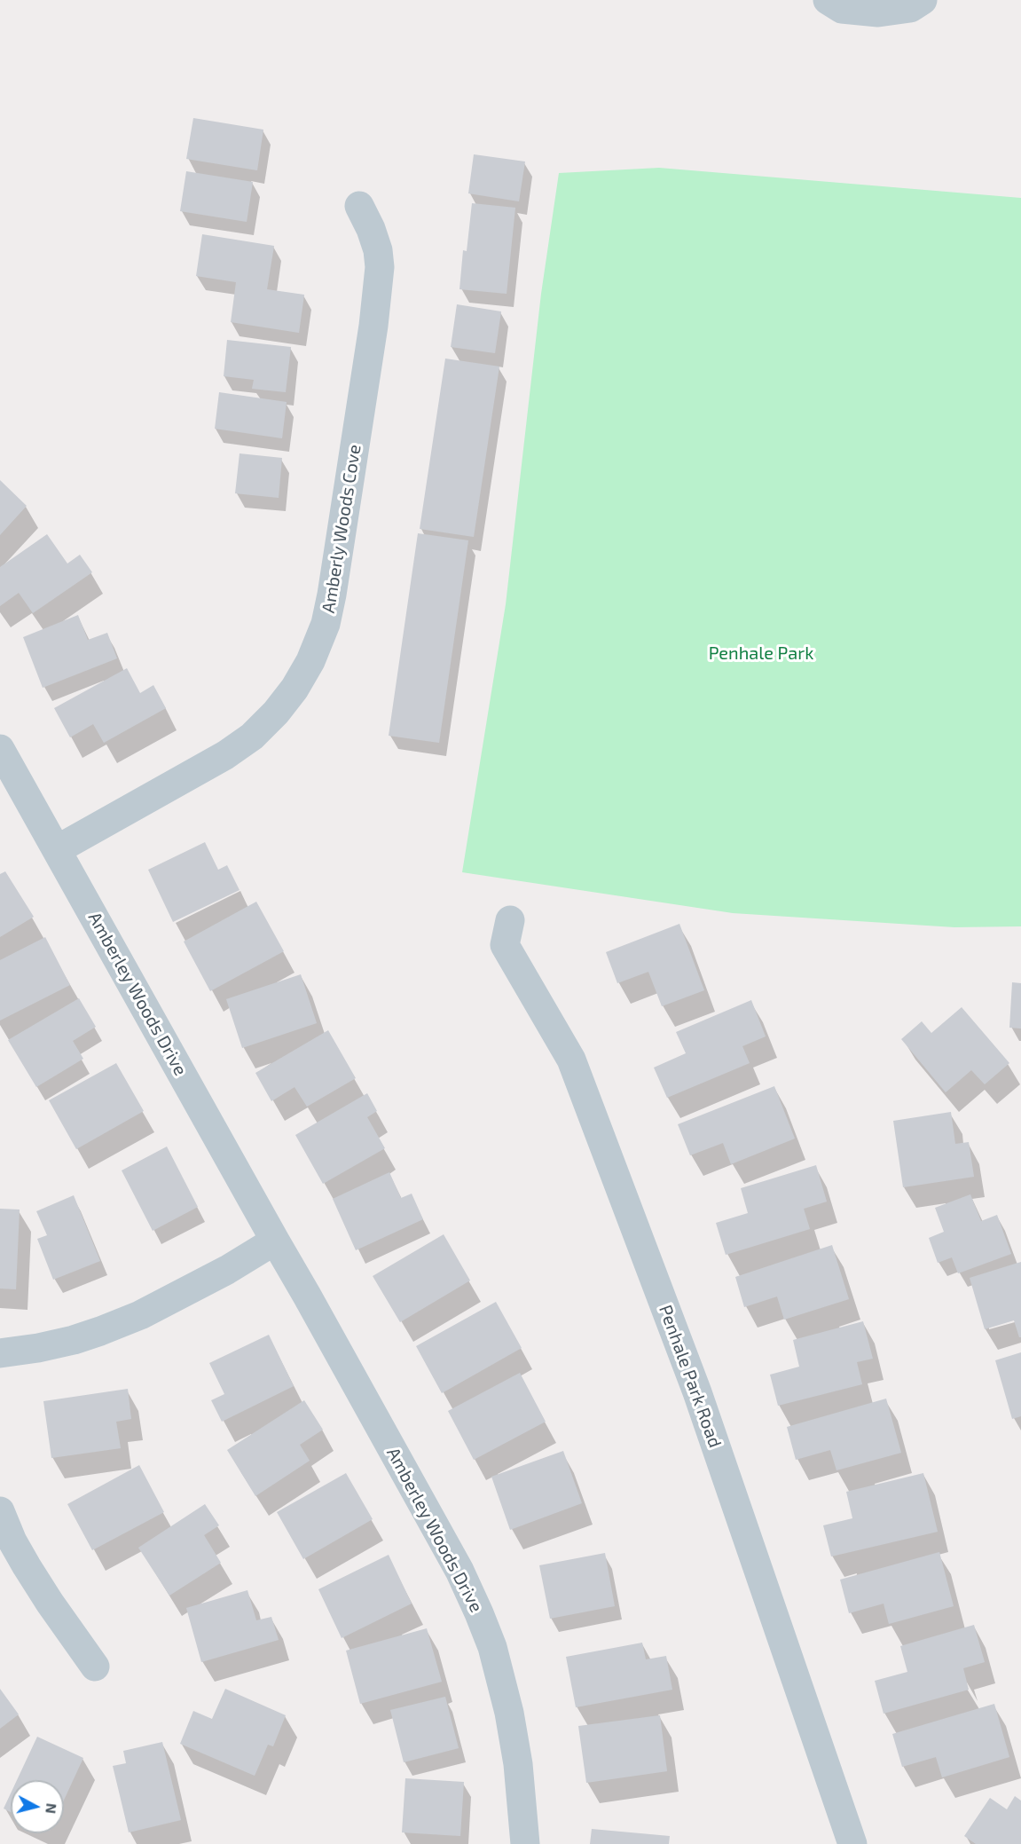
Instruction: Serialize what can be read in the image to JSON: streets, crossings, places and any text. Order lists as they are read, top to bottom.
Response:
{
  "streets": {
    "street": ["Amberly Woods Cove", "Amberley Woods Drive", "Penhale Park Road"]
  },
  "crossings": [
    ["Amberly Woods Cove", "Amberley Woods Drive"]
  ],
  "parks": ["Penhale Park"],
  "north": "right"
}
